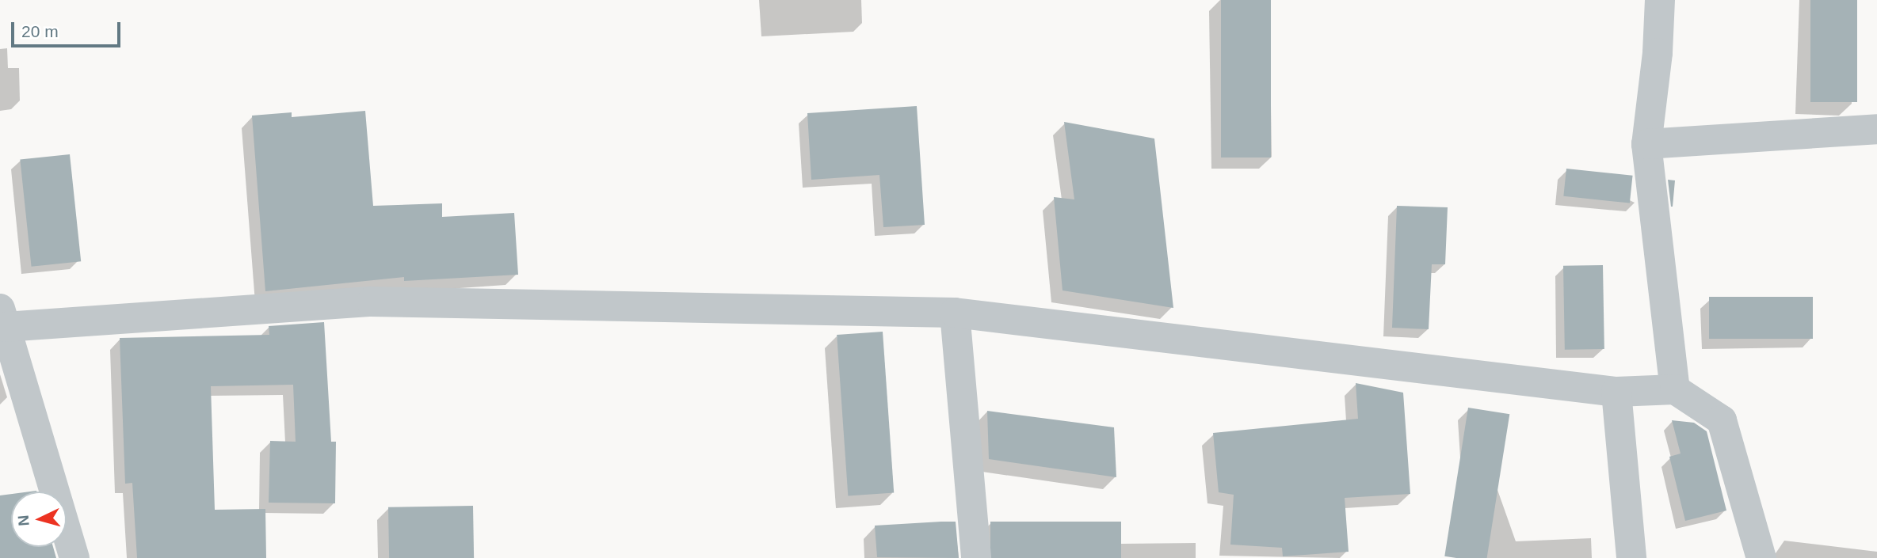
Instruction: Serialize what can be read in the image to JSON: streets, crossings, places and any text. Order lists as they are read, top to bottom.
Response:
{
  "scale_bar": "20 m",
  "north": "left"
}
